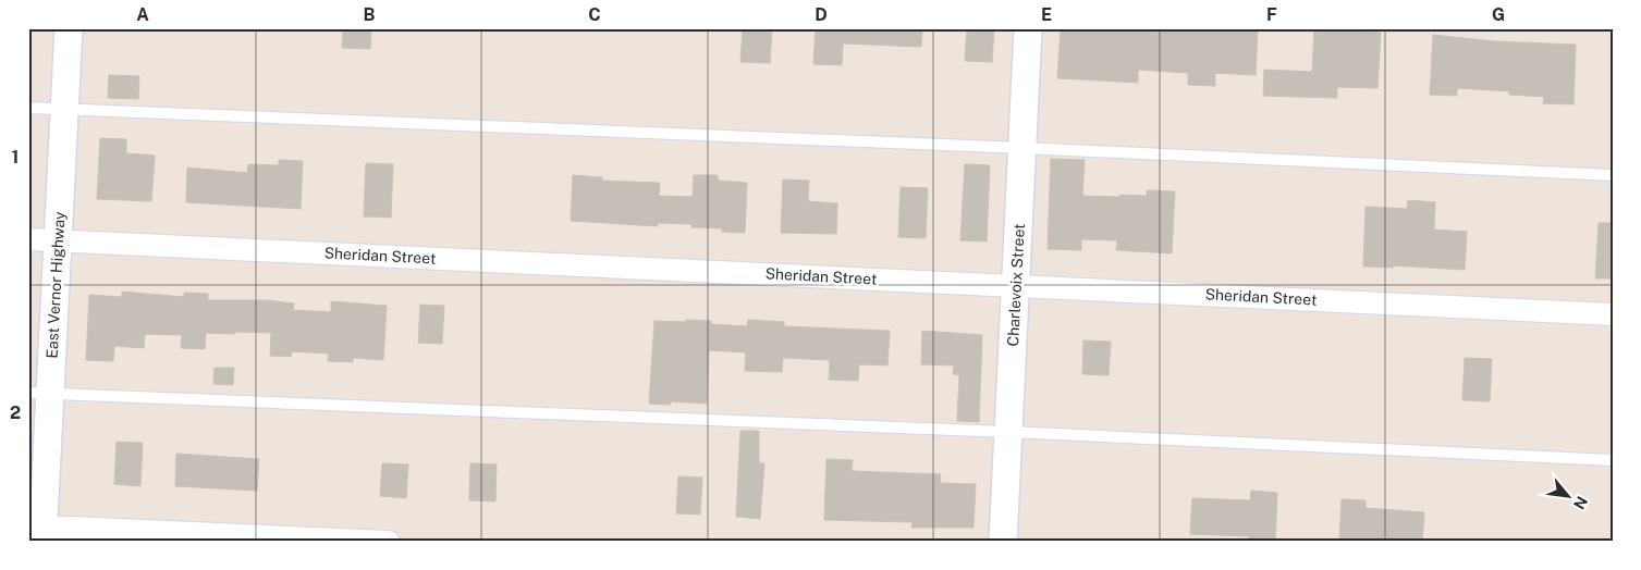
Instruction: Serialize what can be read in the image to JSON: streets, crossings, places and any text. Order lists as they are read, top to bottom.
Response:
{
  "streets": {
    "street": ["Sheridan Street", "East Vernor Highway", "Charlevoix Street"]
  },
  "crossings": [
    ["Sheridan Street", "East Vernor Highway"],
    ["Sheridan Street", "Charlevoix Street"]
  ],
  "north": "bottom right",
  "grid": {
    "columns": [
      "A",
      "B",
      "C",
      "D",
      "E",
      "F",
      "G"
    ],
    "rows": ["1", "2"]
  }
}
